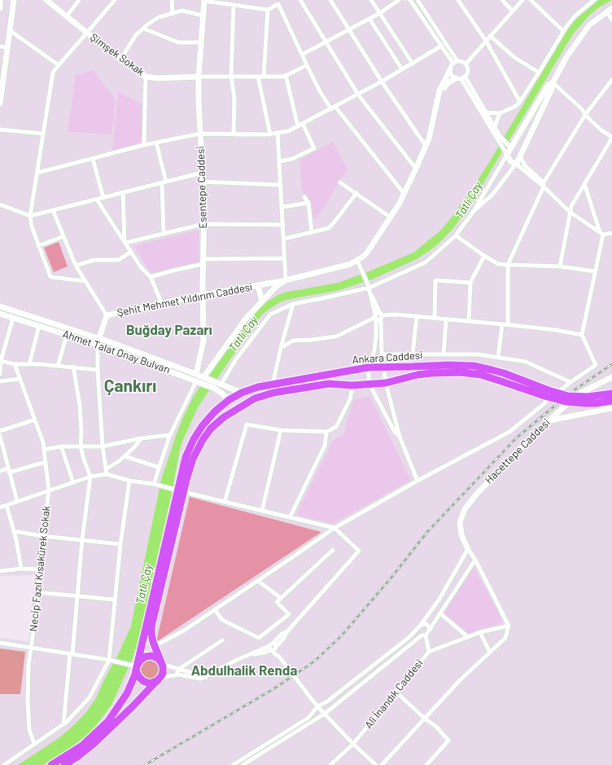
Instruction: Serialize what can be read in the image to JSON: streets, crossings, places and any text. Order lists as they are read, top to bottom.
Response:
{
  "streets": {
    "highway": ["Ankara Caddesi"],
    "street": [
      "Şimşek Sokak",
      "Esentepe Caddesi",
      "Şehit Mehmet Yıldırım Caddesi",
      "Ahmet Talat Onay Bulvarı",
      "Hacettepe Caddesi",
      "Necip Fazıl Kısakürek Sokak",
      "Ali İnandık Caddesi"
    ]
  },
  "crossings": [
    ["Şimşek Sokak", "Esentepe Caddesi"],
    ["Esentepe Caddesi", "Şehit Mehmet Yıldırım Caddesi"],
    ["Esentepe Caddesi", "Ahmet Talat Onay Bulvarı"],
    ["Şehit Mehmet Yıldırım Caddesi", "Ahmet Talat Onay Bulvarı"],
    ["Ahmet Talat Onay Bulvarı", "Ankara Caddesi"]
  ],
  "districts": ["Buğday Pazarı", "Çankırı", "Abdulhalik Renda"],
  "water": ["Tatlı Çay"]
}
